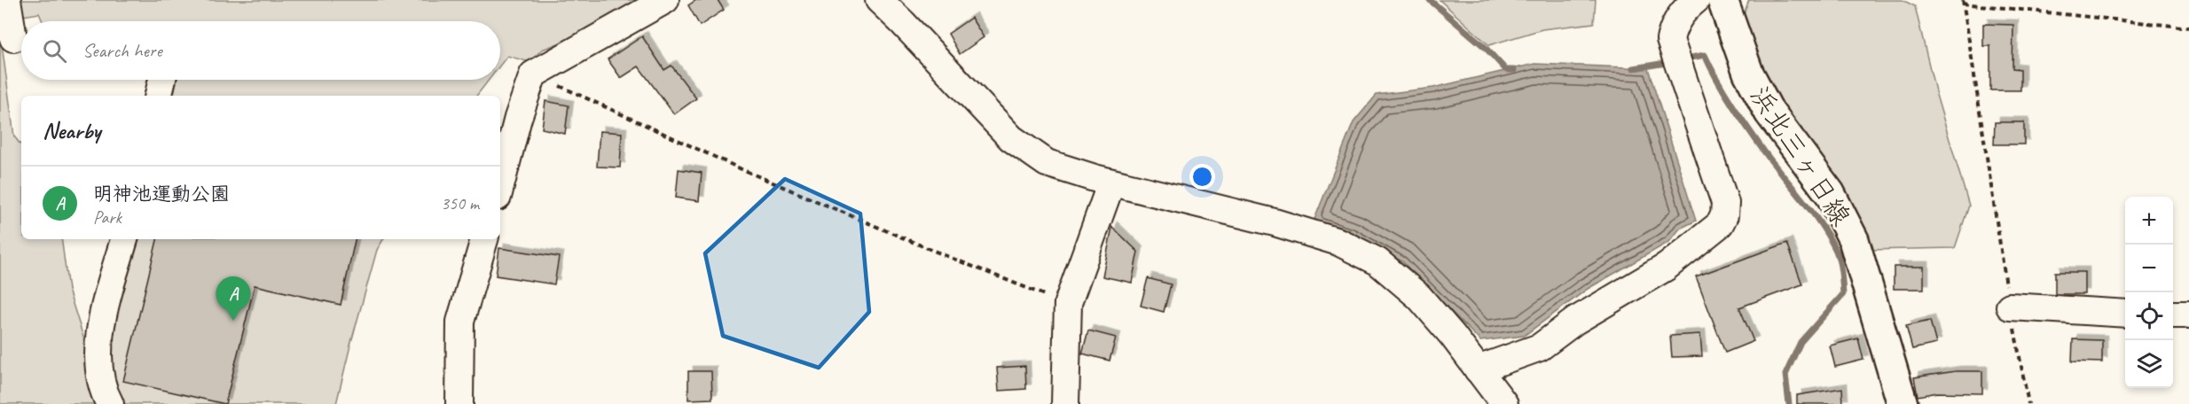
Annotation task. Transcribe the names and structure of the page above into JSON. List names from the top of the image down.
{
  "streets": {
    "main road": ["浜北三ヶ日線"]
  },
  "page": {
    "search": "Search here",
    "heading": "Nearby",
    "list": [
      {
        "mark": "A",
        "name": "明神池運動公園",
        "note": "Park",
        "value": "350 m"
      }
    ],
    "map_buttons": ["+", "−"],
    "pins": "A"
  }
}
